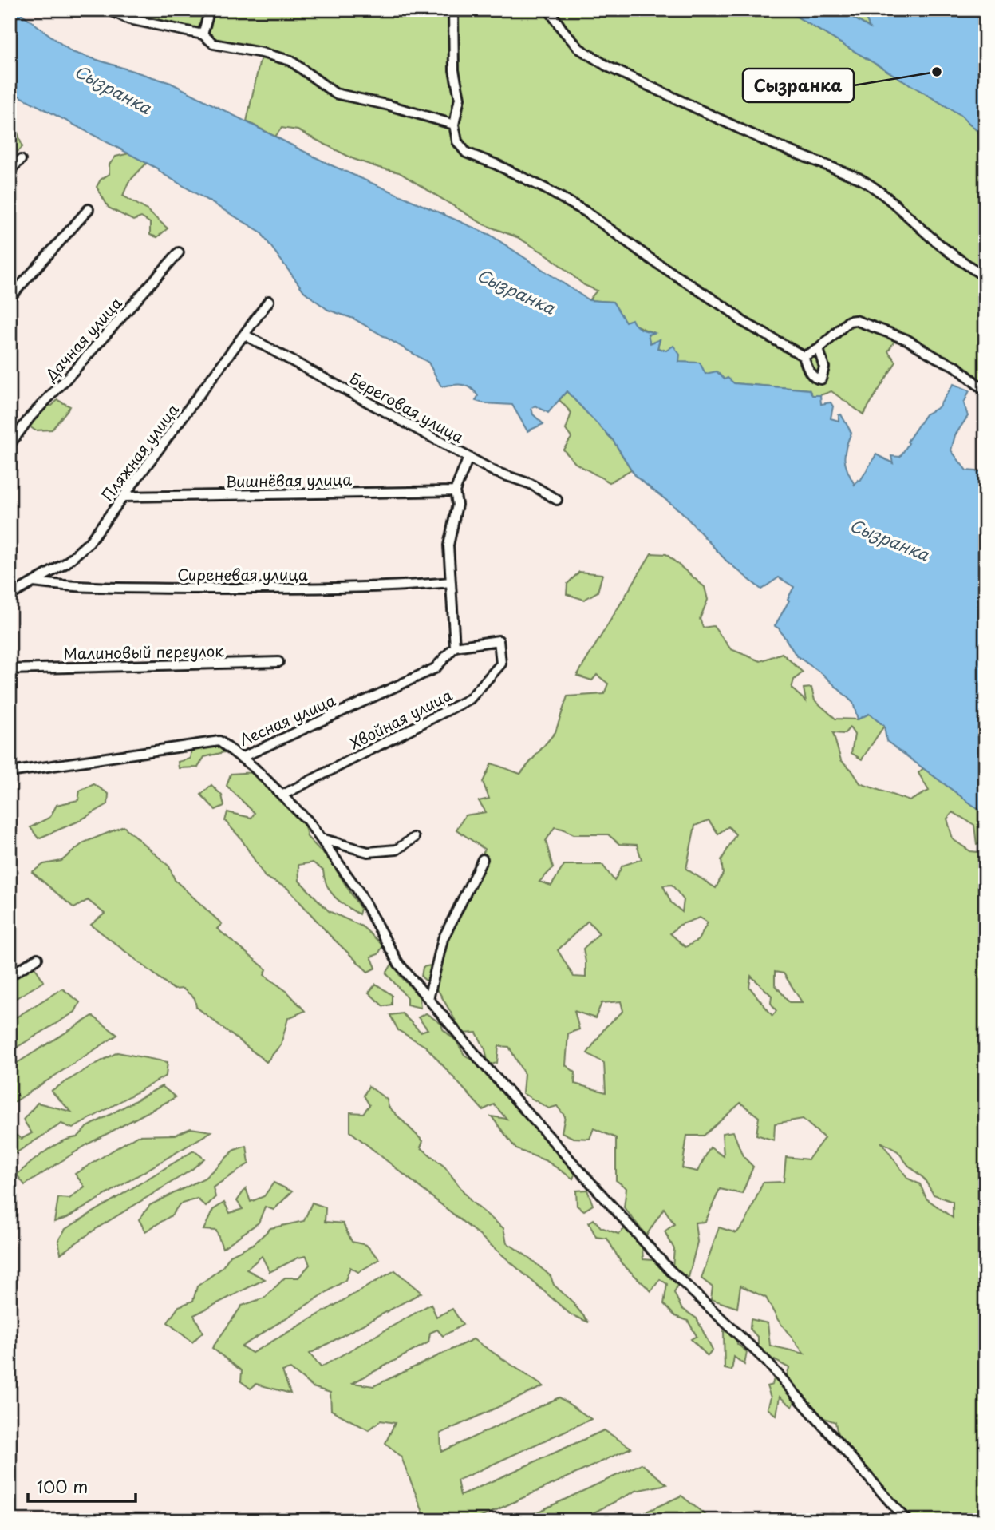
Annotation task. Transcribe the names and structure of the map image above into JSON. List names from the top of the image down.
{
  "streets": {
    "street": [
      "Дачная улица",
      "Береговая улица",
      "Пляжная улица",
      "Вишнёвая улица",
      "Сиреневая улица",
      "Малиновый переулок",
      "Хвойная улица",
      "Лесная улица"
    ]
  },
  "crossings": [
    ["Береговая улица", "Пляжная улица"],
    ["Пляжная улица", "Вишнёвая улица"],
    ["Пляжная улица", "Сиреневая улица"],
    ["Хвойная улица", "Лесная улица"]
  ],
  "water": ["Сызранка"],
  "places": ["Сызранка"],
  "scale_bar": "100 m"
}
